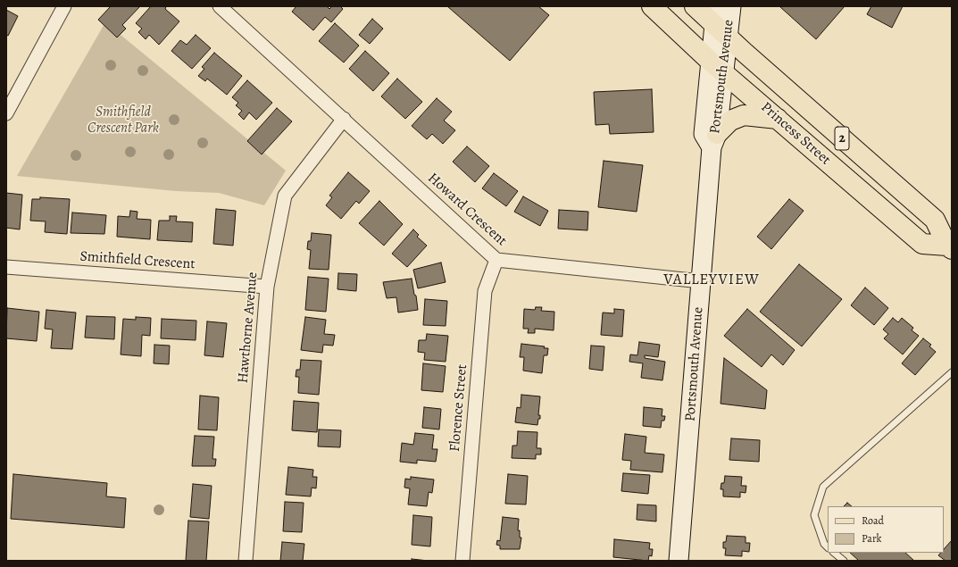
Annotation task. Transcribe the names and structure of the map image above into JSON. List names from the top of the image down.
{
  "streets": {
    "main road": ["Portsmouth Avenue", "Princess Street", "2"],
    "street": [
      "Howard Crescent",
      "Smithfield Crescent",
      "Hawthorne Avenue",
      "Florence Street"
    ]
  },
  "crossings": [
    ["Portsmouth Avenue", "Princess Street"],
    ["Portsmouth Avenue", "Howard Crescent"],
    ["Howard Crescent", "Hawthorne Avenue"],
    ["Howard Crescent", "Florence Street"],
    ["Smithfield Crescent", "Hawthorne Avenue"]
  ],
  "districts": ["VALLEYVIEW"],
  "parks": ["Smithfield Crescent Park"],
  "legend": ["Road", "Park"]
}
